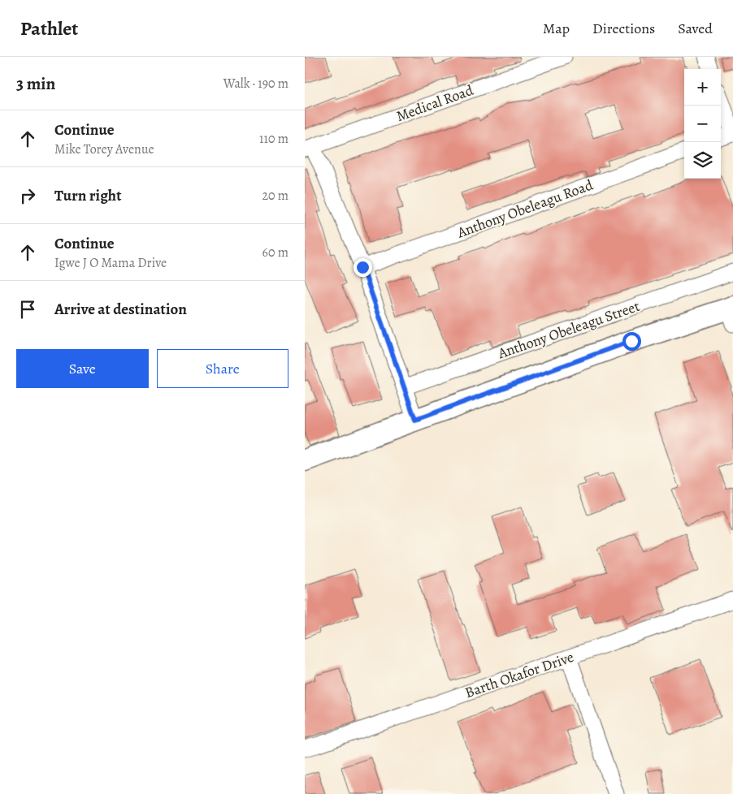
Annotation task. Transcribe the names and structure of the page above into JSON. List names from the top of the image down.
{
  "streets": {
    "street": [
      "Medical Road",
      "Anthony Obeleagu Road",
      "Anthony Obeleagu Street",
      "Barth Okafor Drive"
    ]
  },
  "page": {
    "header": "Pathlet",
    "nav": ["Map", "Directions", "Saved"],
    "heading": ["3 min", "Walk · 190 m"],
    "map_buttons": ["+", "−"],
    "list": [
      ["Continue", "Mike Torey Avenue", "110 m"],
      ["Turn right", "20 m"],
      ["Continue", "Igwe J O Mama Drive", "60 m"],
      "Arrive at destination"
    ],
    "buttons": ["Save", "Share"]
  }
}
